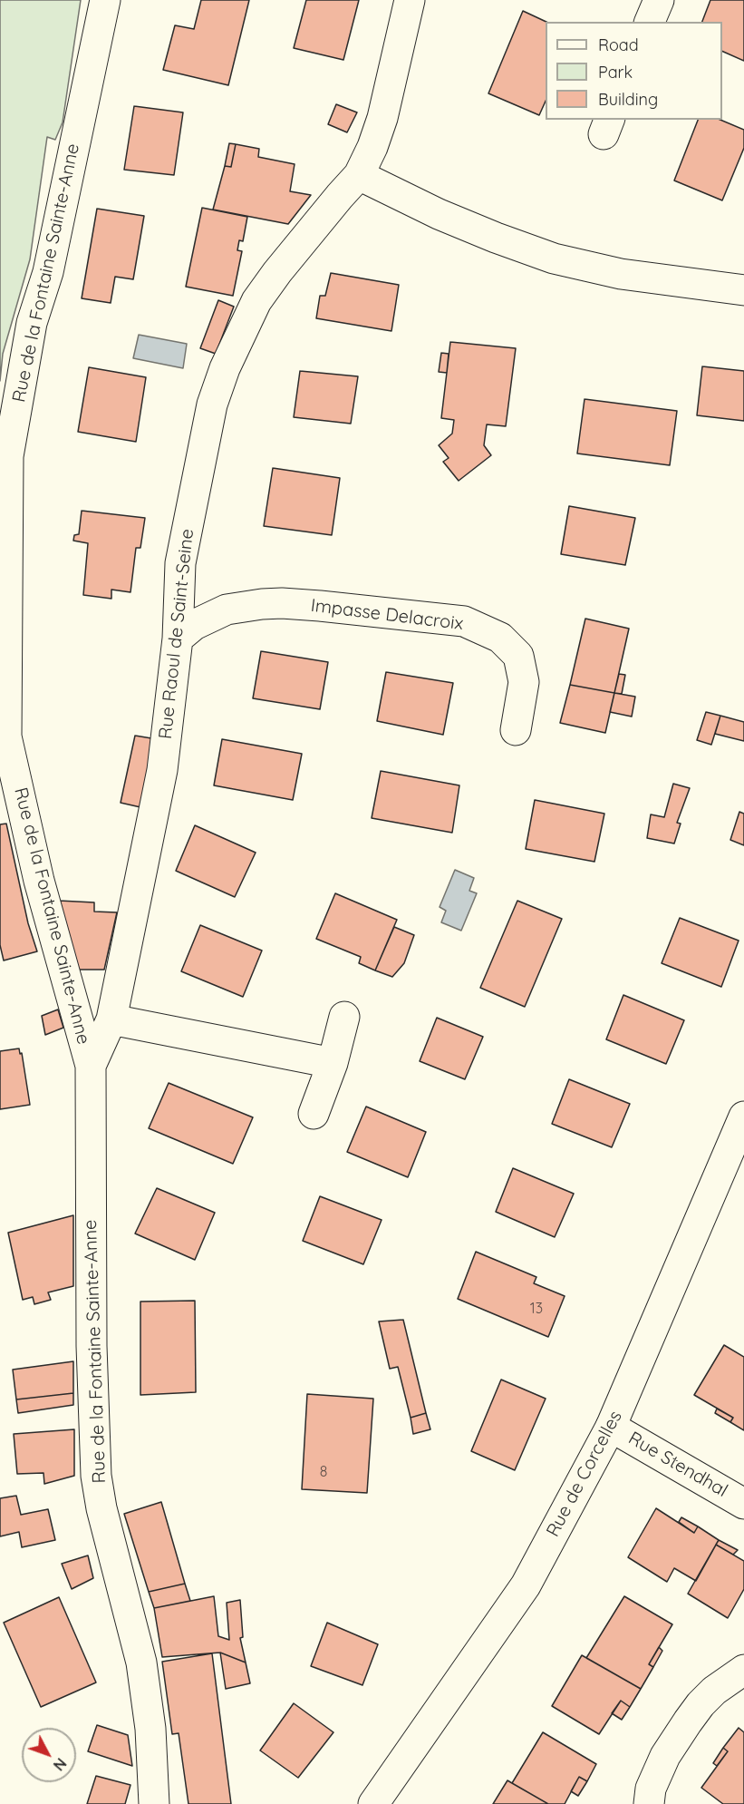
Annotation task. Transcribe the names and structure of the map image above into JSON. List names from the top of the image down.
{
  "streets": {
    "street": [
      "Rue de la Fontaine Sainte-Anne",
      "Impasse Delacroix",
      "Rue Raoul de Saint-Seine",
      "Rue Stendhal",
      "Rue de Corcelles"
    ]
  },
  "crossings": [
    ["Rue de la Fontaine Sainte-Anne", "Rue Raoul de Saint-Seine"],
    ["Impasse Delacroix", "Rue Raoul de Saint-Seine"],
    ["Rue Stendhal", "Rue de Corcelles"]
  ],
  "house_numbers": ["13", "8"],
  "legend": ["Road", "Park", "Building"],
  "north": "bottom right"
}
